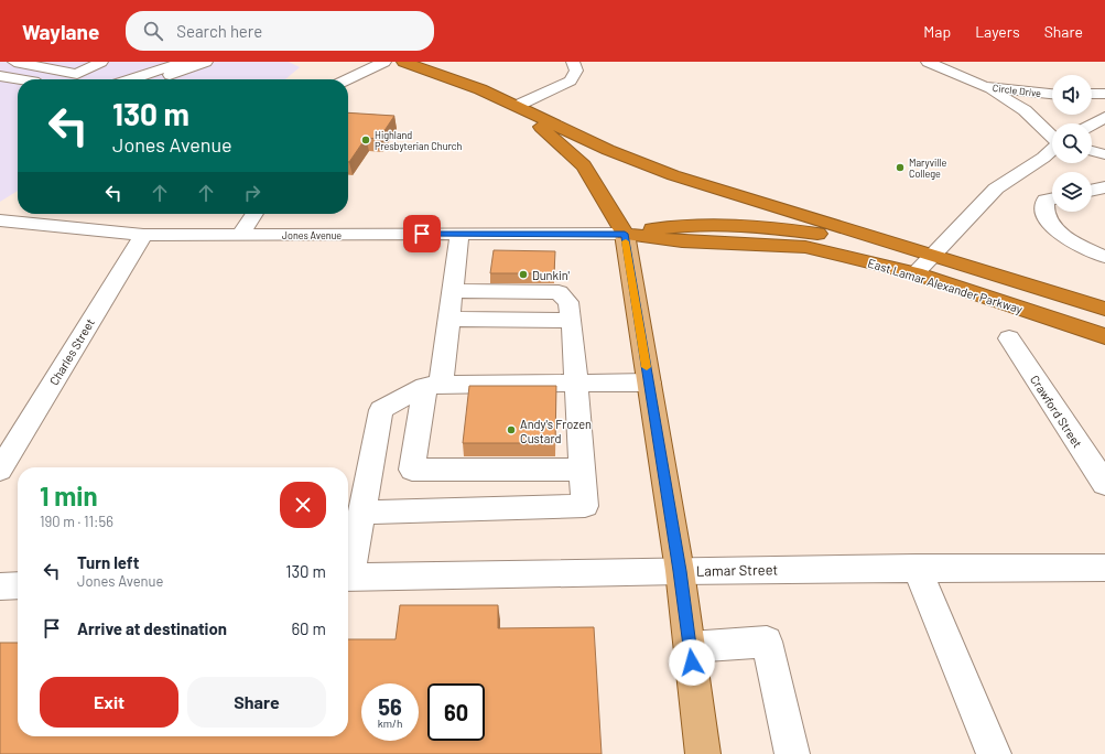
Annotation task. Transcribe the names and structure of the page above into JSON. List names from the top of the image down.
{
  "streets": {
    "highway": ["East Lamar Alexander Parkway"],
    "street": [
      "Circle Drive",
      "Jones Avenue",
      "Charles Street",
      "Crawford Street",
      "Lamar Street"
    ]
  },
  "crossings": [
    ["Jones Avenue", "East Lamar Alexander Parkway"],
    ["Jones Avenue", "Charles Street"]
  ],
  "places": [
    "Highland Presbyterian Church",
    "Maryville College",
    "Dunkin'",
    "Andy's Frozen Custard"
  ],
  "page": {
    "header": "Waylane",
    "search": "Search here",
    "nav": ["Map", "Layers", "Share"],
    "turn": ["130 m", "Jones Avenue"],
    "heading": ["1 min", "190 m · 11:56"],
    "list": [
      {
        "name": "Turn left",
        "note": "Jones Avenue",
        "value": "130 m"
      },
      {
        "name": "Arrive at destination",
        "value": "60 m"
      }
    ],
    "buttons": ["Exit", "Share"],
    "speed": "56 km/h",
    "limit": "60"
  }
}
